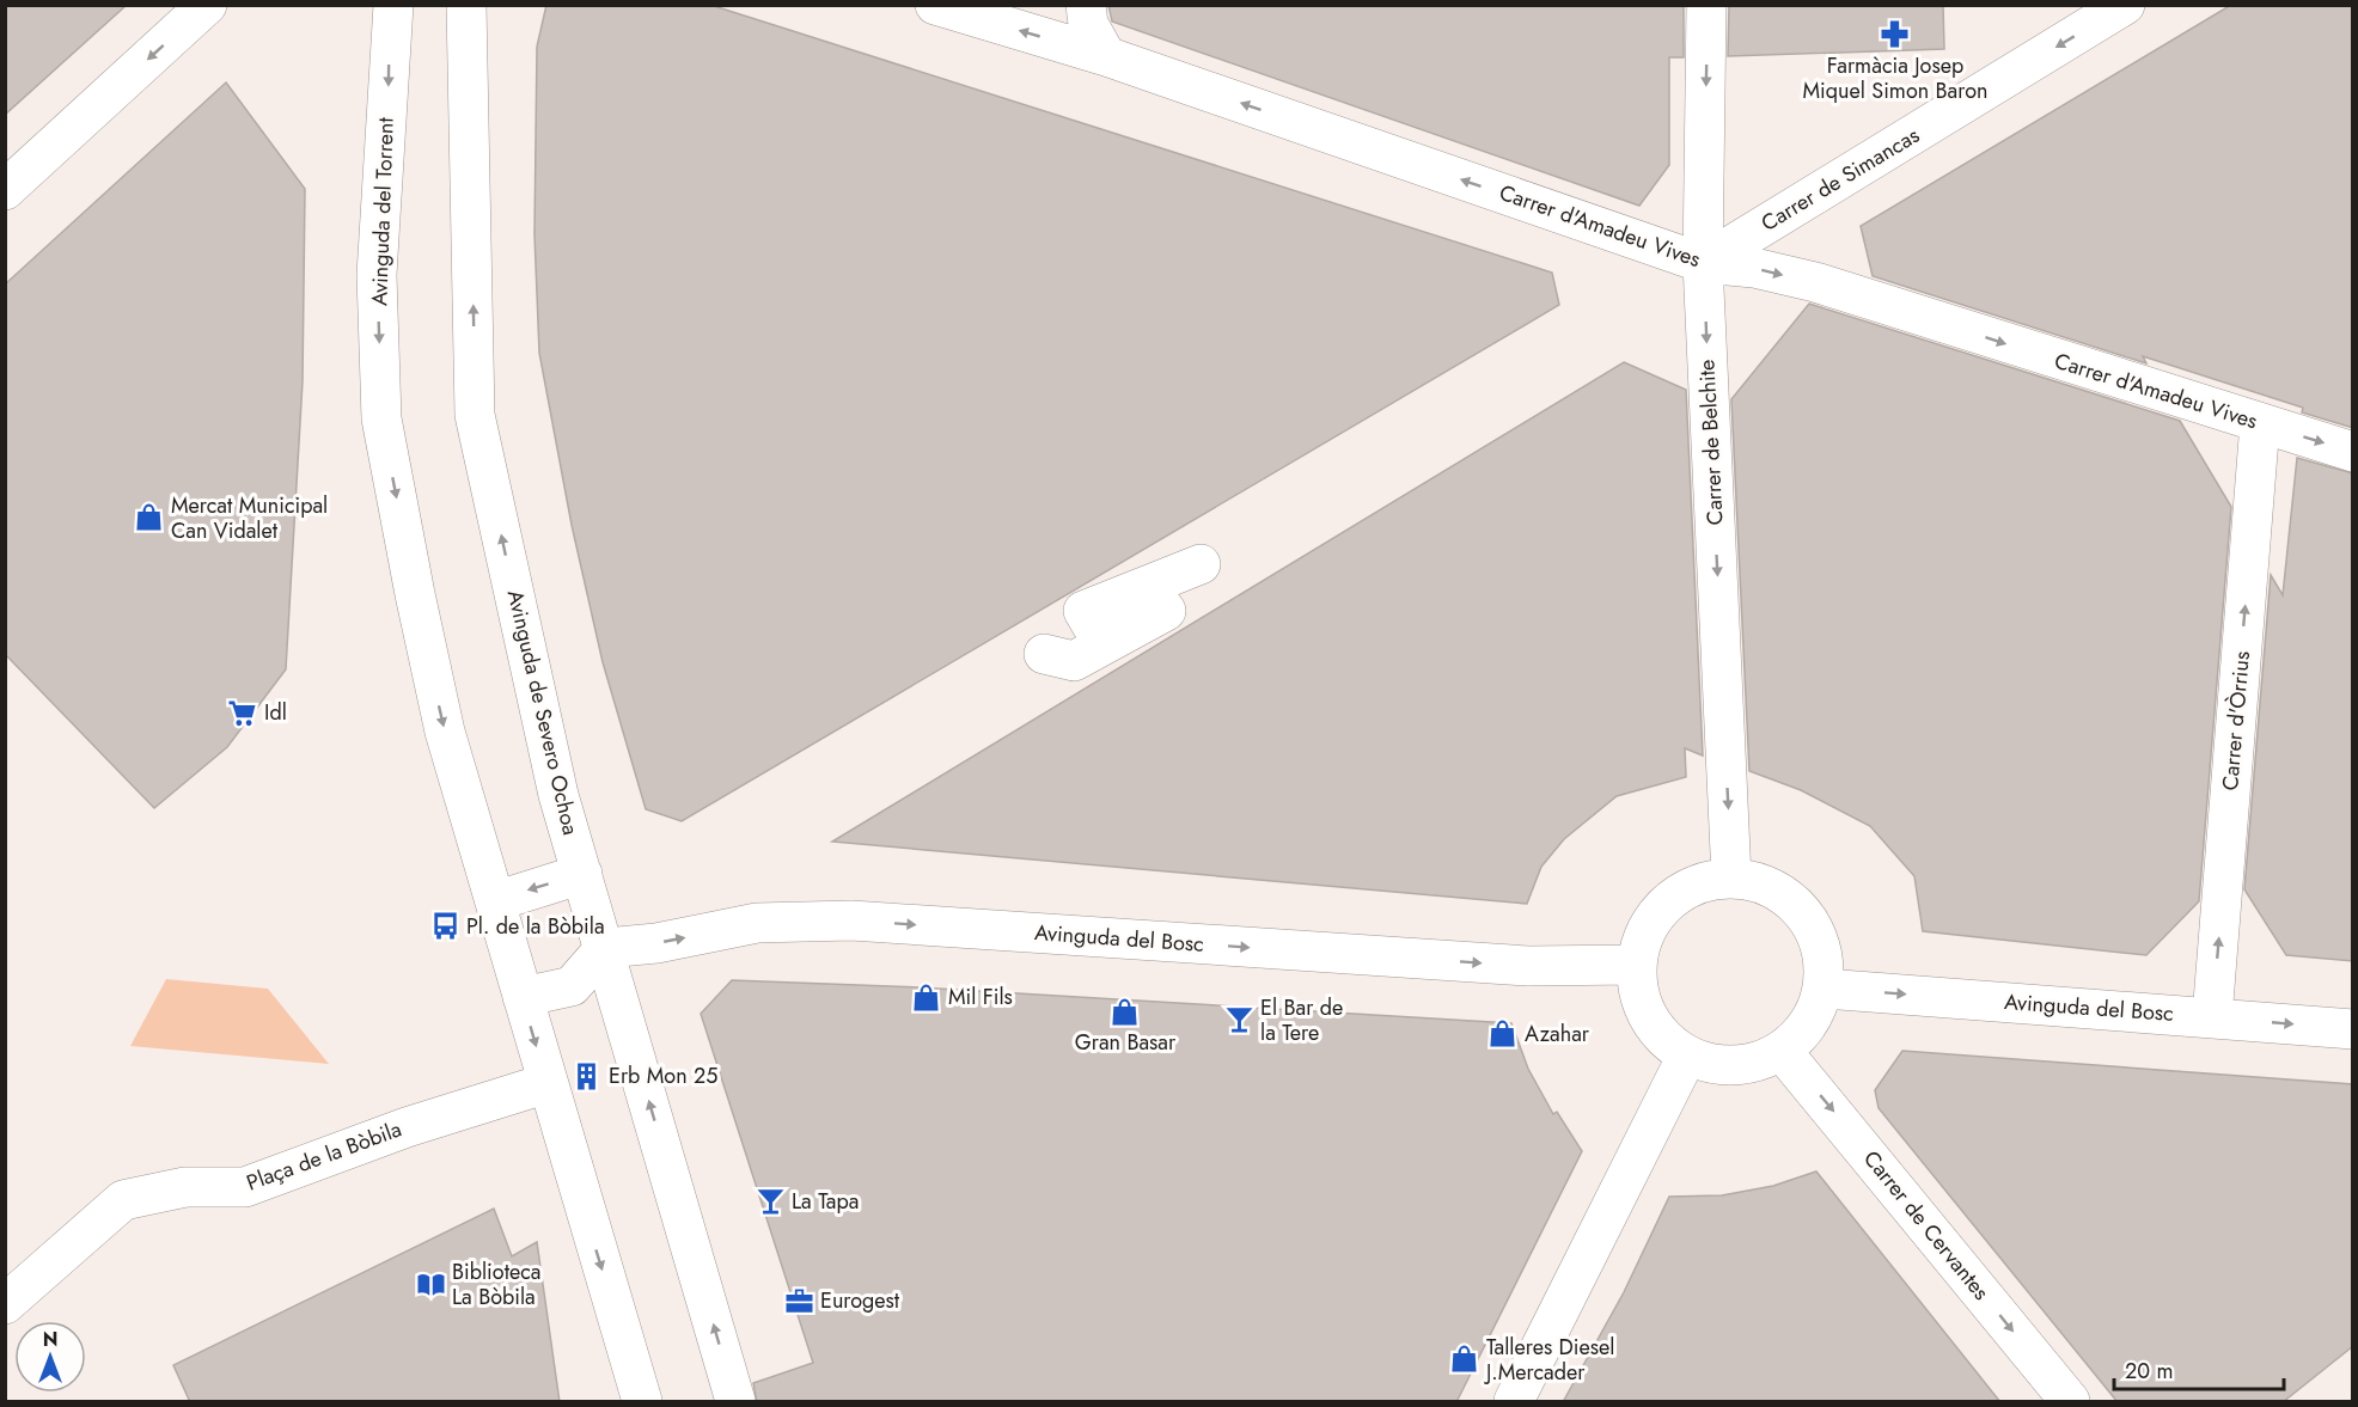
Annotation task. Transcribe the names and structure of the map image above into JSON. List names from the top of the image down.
{
  "streets": {
    "street": [
      "Carrer de Simancas",
      "Avinguda del Torrent",
      "Carrer d'Amadeu Vives",
      "Carrer de Belchite",
      "Avinguda de Severo Ochoa",
      "Carrer d'Òrrius",
      "Avinguda del Bosc",
      "Plaça de la Bòbila",
      "Carrer de Cervantes"
    ]
  },
  "crossings": [
    ["Carrer de Simancas", "Carrer d'Amadeu Vives"],
    ["Carrer de Simancas", "Carrer de Belchite"],
    ["Carrer d'Amadeu Vives", "Carrer de Belchite"],
    ["Carrer d'Amadeu Vives", "Carrer d'Òrrius"],
    ["Carrer de Belchite", "Avinguda del Bosc"],
    ["Carrer de Belchite", "Carrer de Cervantes"],
    ["Avinguda de Severo Ochoa", "Avinguda del Bosc"],
    ["Carrer d'Òrrius", "Avinguda del Bosc"],
    ["Avinguda del Bosc", "Carrer de Cervantes"]
  ],
  "one_way": [
    "Carrer de Simancas",
    "Avinguda del Torrent",
    "Carrer de Belchite",
    "Carrer d'Òrrius",
    "Avinguda del Bosc",
    "Carrer de Cervantes"
  ],
  "places": {
    "pharmacy": ["Farmàcia Josep Miquel Simon Baron"],
    "shop": [
      "Mercat Municipal Can Vidalet",
      "Mil Fils",
      "Gran Basar",
      "Azahar",
      "Talleres Diesel J.Mercader"
    ],
    "supermarket": ["Idl"],
    "bus stop": ["Pl. de la Bòbila"],
    "bar": ["El Bar de la Tere", "La Tapa"],
    "building": ["Erb Mon 25"],
    "library": ["Biblioteca La Bòbila"],
    "office": ["Eurogest"]
  },
  "scale_bar": "20 m",
  "north": "top"
}
